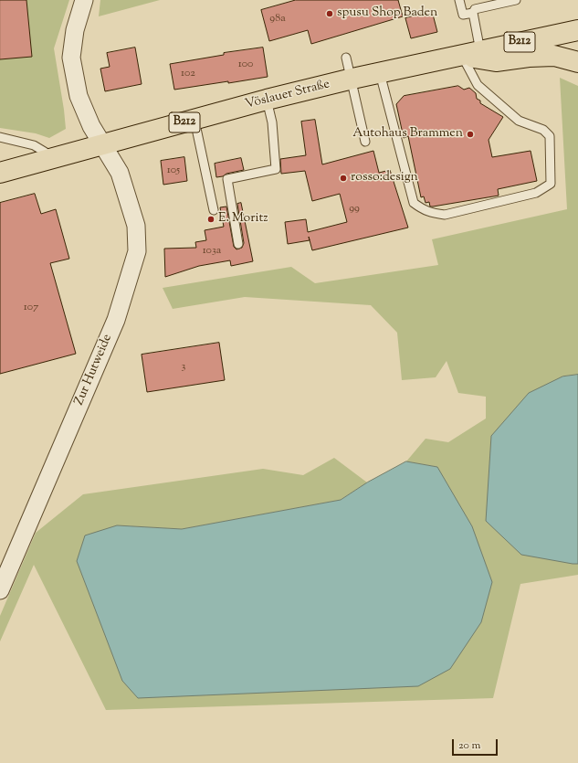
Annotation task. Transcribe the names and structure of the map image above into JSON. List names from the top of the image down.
{
  "streets": {
    "main road": ["B212", "Vöslauer Straße"],
    "street": ["Zur Hutweide"]
  },
  "crossings": [
    ["Vöslauer Straße", "Zur Hutweide"]
  ],
  "places": [
    "spusu Shop Baden",
    "Autohaus Brammen",
    "rosso:design",
    "E. Moritz"
  ],
  "house_numbers": [
    "98a",
    "100",
    "102",
    "105",
    "99",
    "103a",
    "107",
    "3"
  ],
  "scale_bar": "20 m"
}
